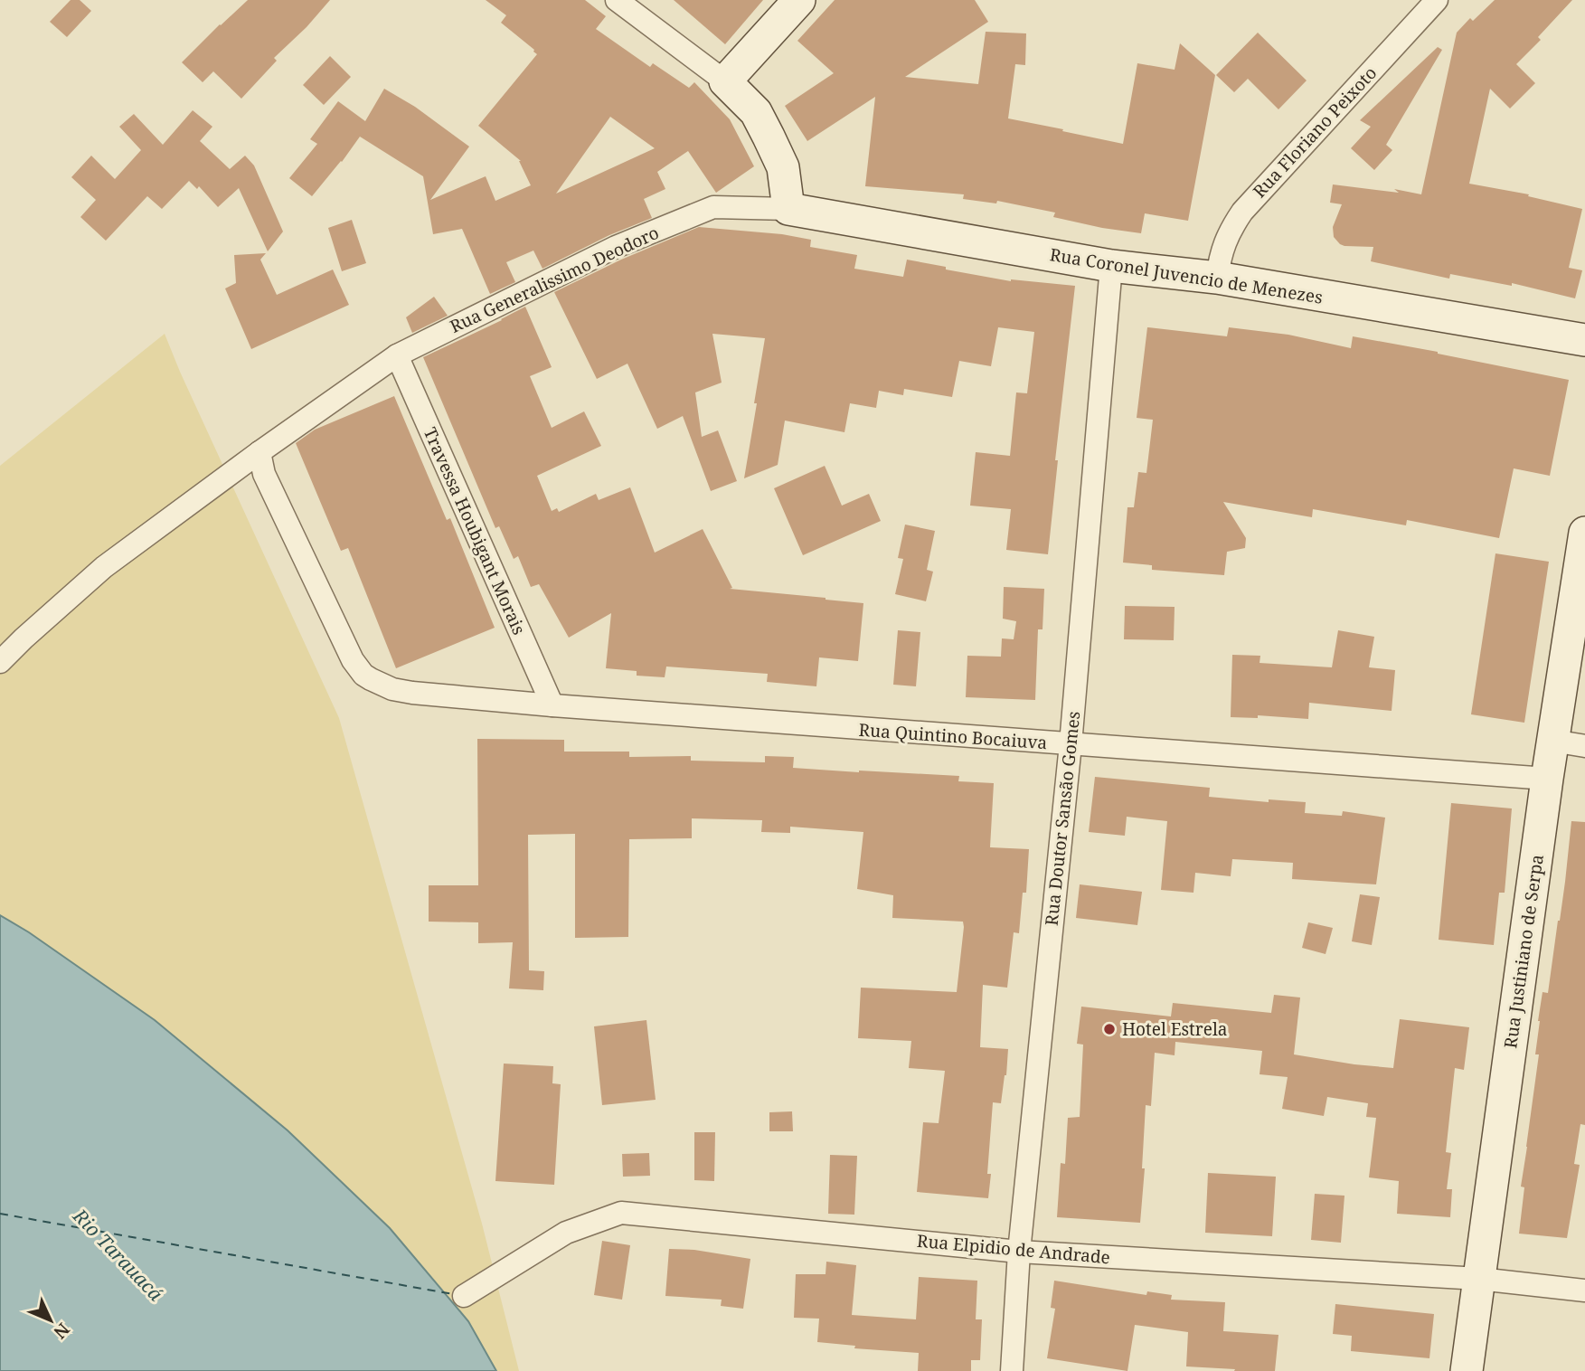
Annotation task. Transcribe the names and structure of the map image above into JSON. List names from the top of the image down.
{
  "streets": {
    "street": [
      "Rua Floriano Peixoto",
      "Rua Coronel Juvencio de Menezes",
      "Rua Generalissimo Deodoro",
      "Travessa Houbigant Morais",
      "Rua Quintino Bocaiuva",
      "Rua Doutor Sansão Gomes",
      "Rua Justiniano de Serpa",
      "Rua Elpidio de Andrade"
    ]
  },
  "crossings": [
    ["Rua Floriano Peixoto", "Rua Coronel Juvencio de Menezes"],
    ["Rua Coronel Juvencio de Menezes", "Rua Generalissimo Deodoro"],
    ["Rua Coronel Juvencio de Menezes", "Rua Doutor Sansão Gomes"],
    ["Rua Generalissimo Deodoro", "Travessa Houbigant Morais"],
    ["Rua Generalissimo Deodoro", "Rua Quintino Bocaiuva"],
    ["Travessa Houbigant Morais", "Rua Quintino Bocaiuva"],
    ["Rua Quintino Bocaiuva", "Rua Doutor Sansão Gomes"],
    ["Rua Quintino Bocaiuva", "Rua Justiniano de Serpa"],
    ["Rua Doutor Sansão Gomes", "Rua Elpidio de Andrade"],
    ["Rua Justiniano de Serpa", "Rua Elpidio de Andrade"]
  ],
  "water": ["Rio Tarauacá"],
  "places": ["Hotel Estrela"],
  "north": "bottom right"
}
